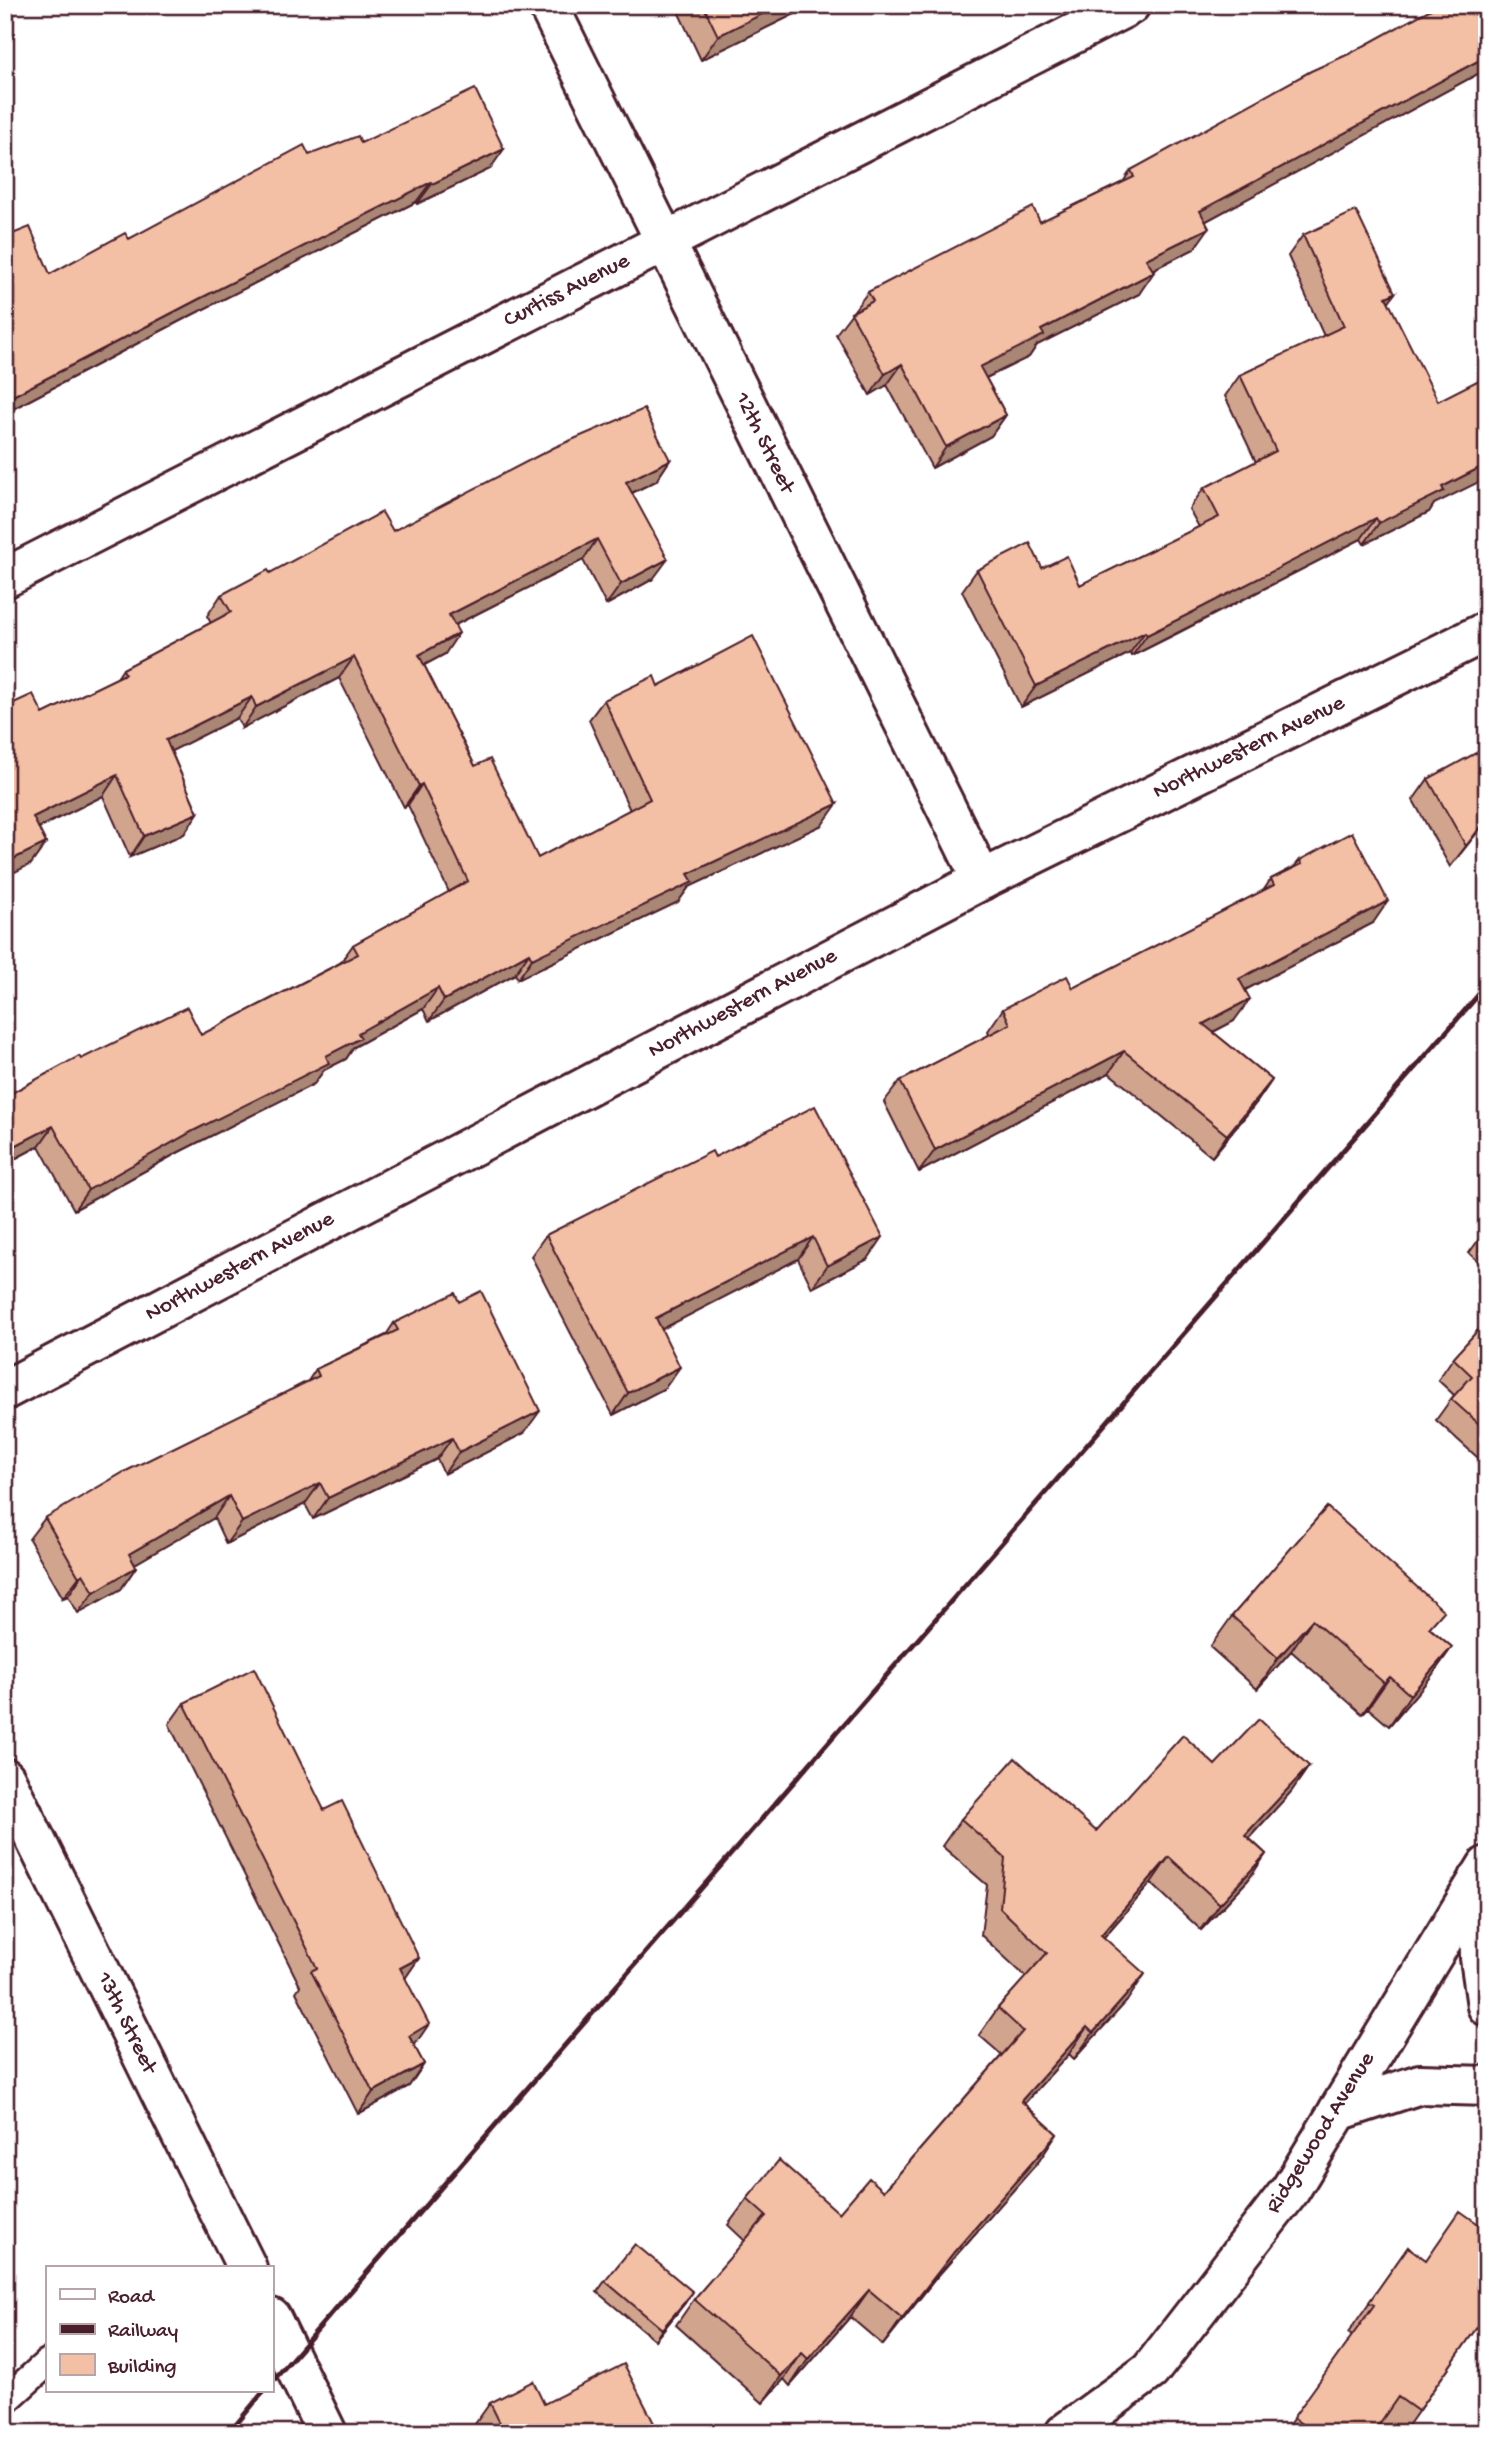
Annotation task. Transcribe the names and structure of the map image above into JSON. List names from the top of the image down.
{
  "streets": {
    "street": [
      "Curtiss Avenue",
      "12th Street",
      "Northwestern Avenue",
      "13th Street",
      "Ridgewood Avenue"
    ]
  },
  "crossings": [
    ["Curtiss Avenue", "12th Street"],
    ["12th Street", "Northwestern Avenue"]
  ],
  "legend": ["Road", "Railway", "Building"]
}
